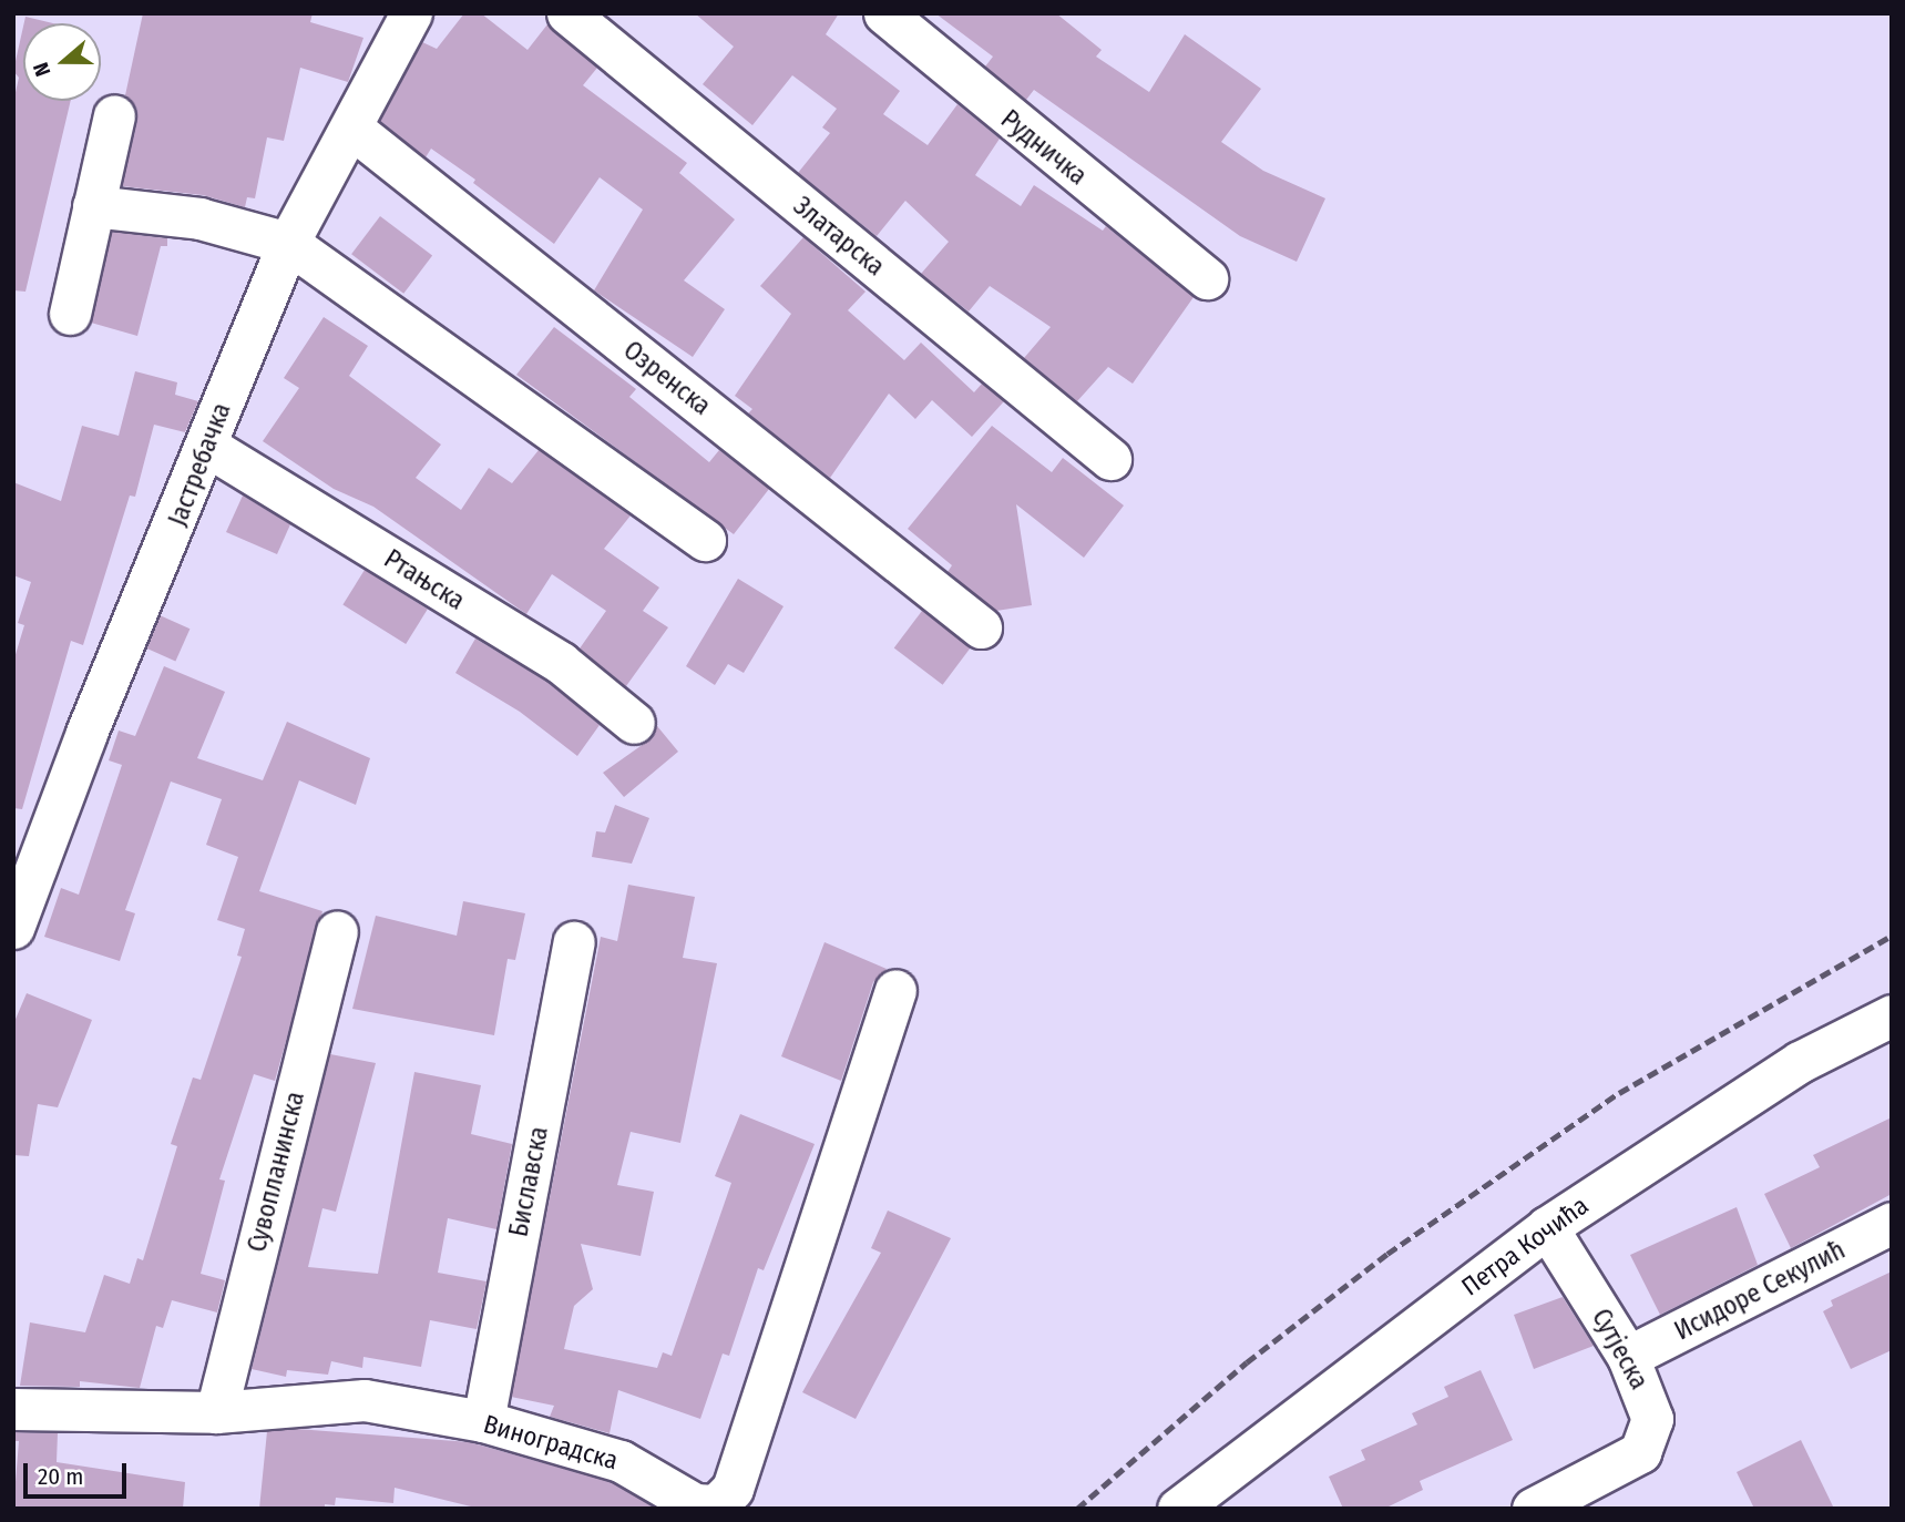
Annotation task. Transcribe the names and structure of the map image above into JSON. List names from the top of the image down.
{
  "streets": {
    "street": [
      "Рудничка",
      "Златарска",
      "Озренска",
      "Јастребачка",
      "Ртањска",
      "Сувопланинска",
      "Биславска",
      "Петра Кочића",
      "Исидоре Секулић",
      "Сутјеска",
      "Виноградска"
    ]
  },
  "crossings": [
    ["Озренска", "Јастребачка"],
    ["Јастребачка", "Ртањска"],
    ["Сувопланинска", "Виноградска"],
    ["Биславска", "Виноградска"],
    ["Петра Кочића", "Сутјеска"],
    ["Исидоре Секулић", "Сутјеска"]
  ],
  "scale_bar": "20 m",
  "north": "left"
}
